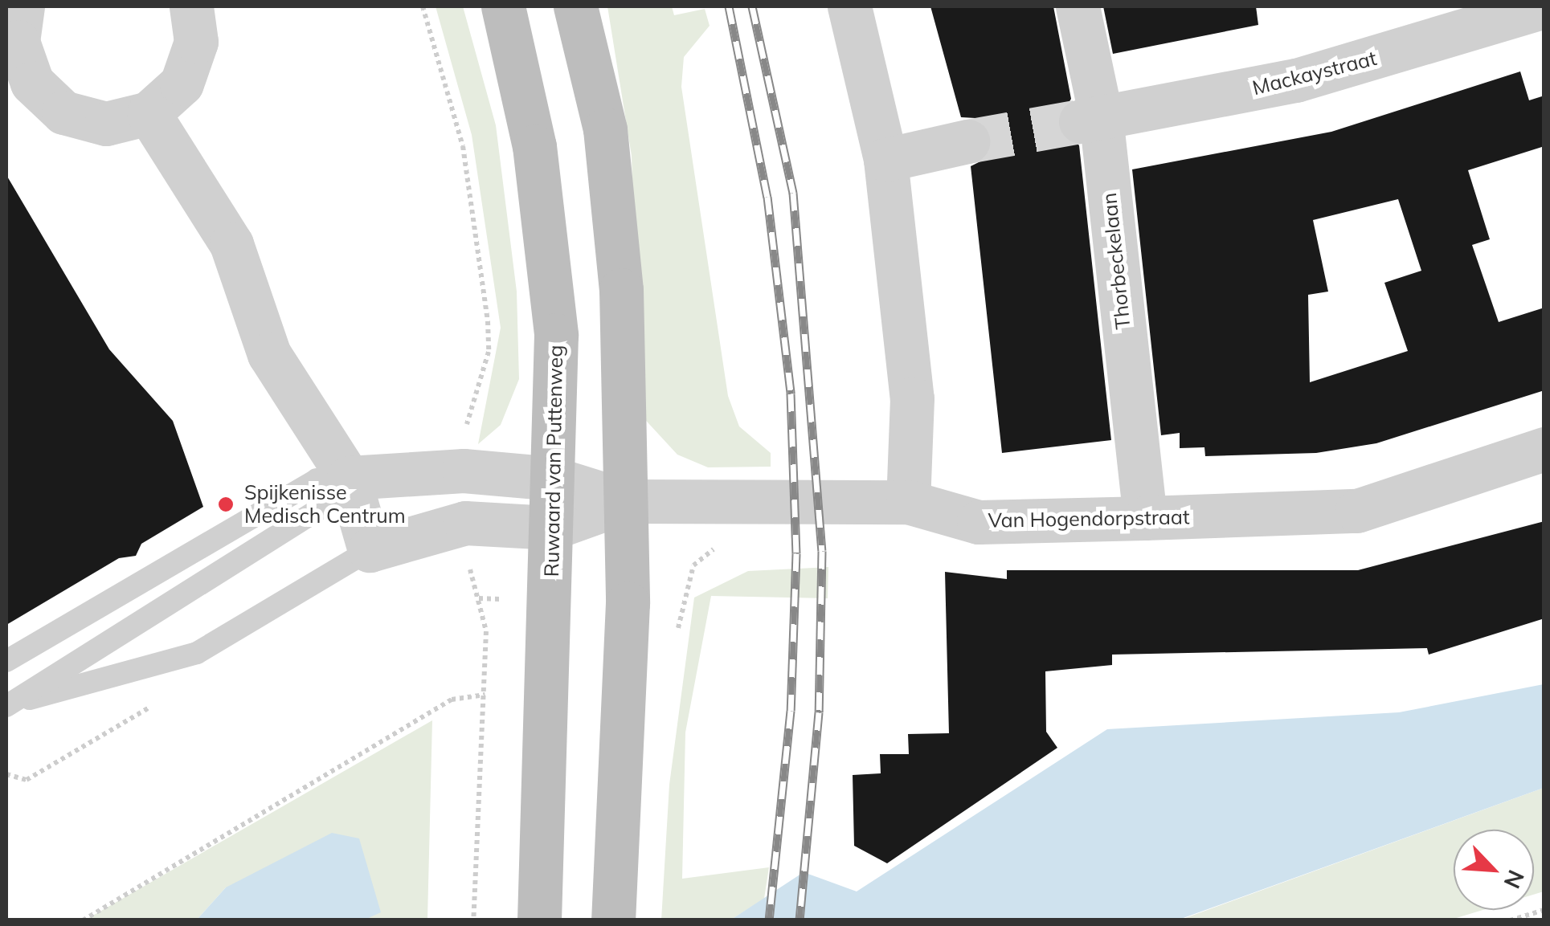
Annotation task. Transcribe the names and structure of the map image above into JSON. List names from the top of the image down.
{
  "streets": {
    "street": [
      "Mackaystraat",
      "Thorbeckelaan",
      "Ruwaard van Puttenweg",
      "Van Hogendorpstraat"
    ]
  },
  "crossings": [
    ["Mackaystraat", "Thorbeckelaan"],
    ["Thorbeckelaan", "Van Hogendorpstraat"]
  ],
  "places": ["Spijkenisse Medisch Centrum"],
  "north": "bottom right"
}
